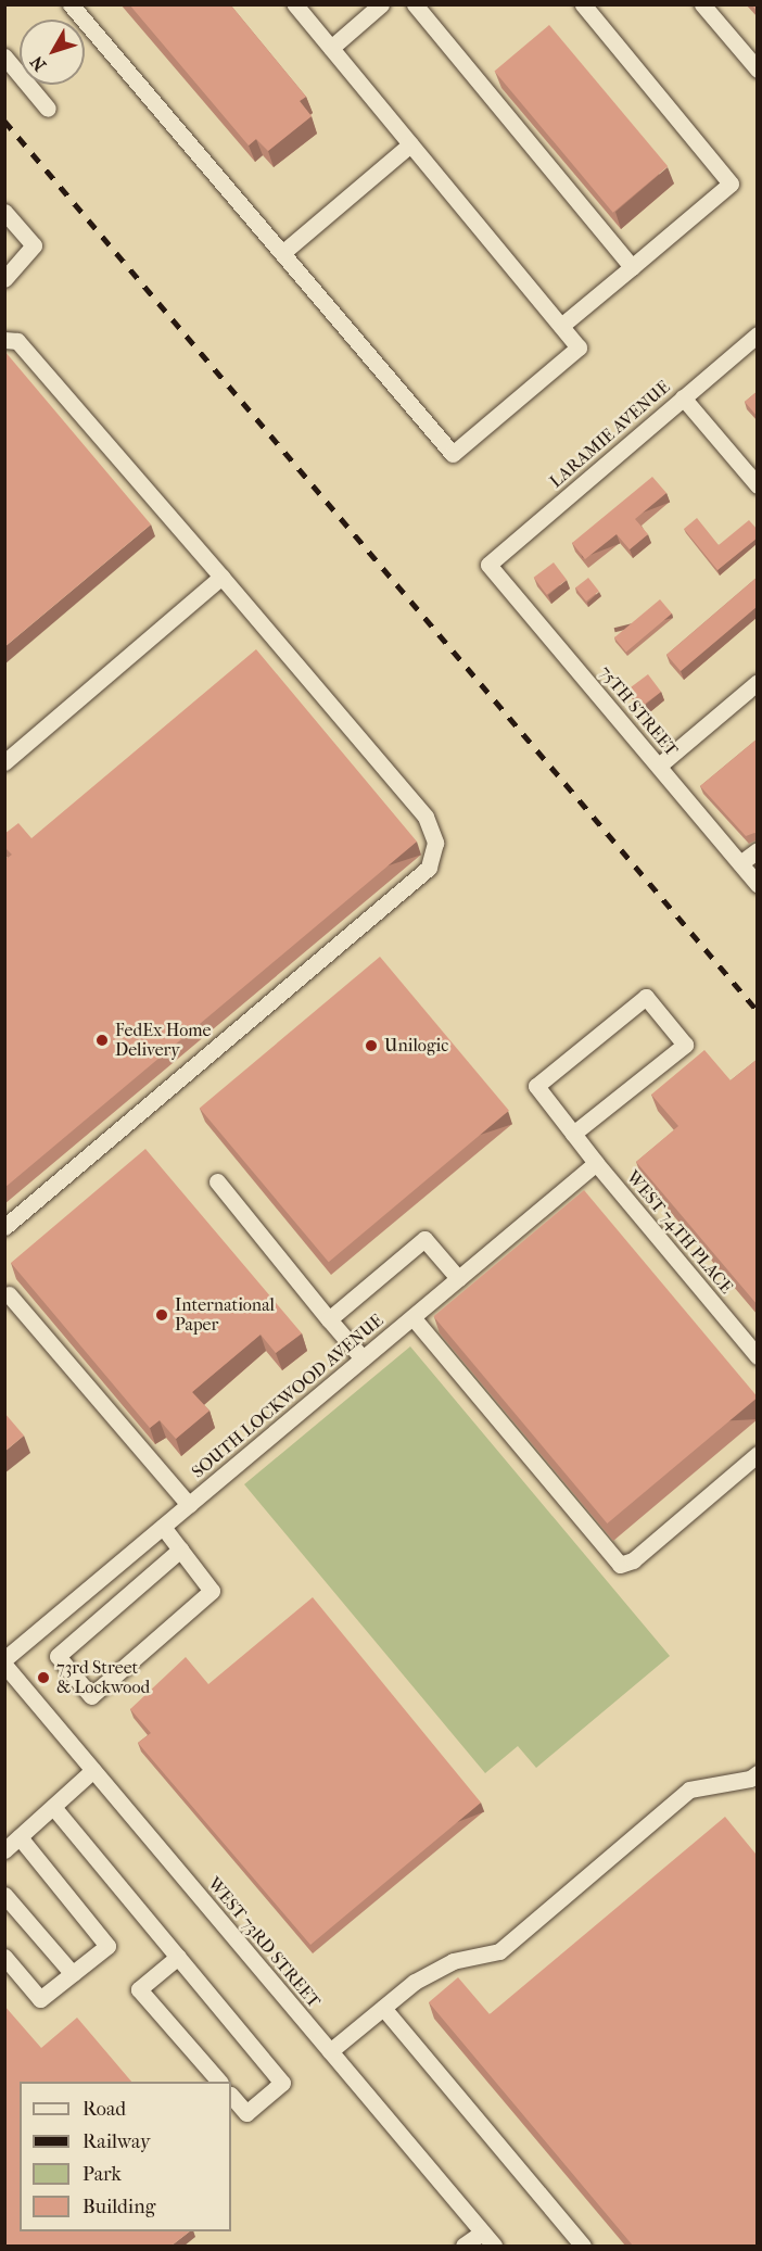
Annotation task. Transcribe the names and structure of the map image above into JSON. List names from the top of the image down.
{
  "streets": {
    "street": [
      "LARAMIE AVENUE",
      "75TH STREET",
      "WEST 74TH PLACE",
      "SOUTH LOCKWOOD AVENUE",
      "WEST 73RD STREET"
    ]
  },
  "crossings": [
    ["LARAMIE AVENUE", "75TH STREET"],
    ["WEST 74TH PLACE", "SOUTH LOCKWOOD AVENUE"],
    ["SOUTH LOCKWOOD AVENUE", "WEST 73RD STREET"]
  ],
  "places": [
    "FedEx Home Delivery",
    "Unilogic",
    "International Paper",
    "73rd Street & Lockwood"
  ],
  "legend": [
    "Road",
    "Railway",
    "Park",
    "Building"
  ],
  "north": "bottom left"
}
